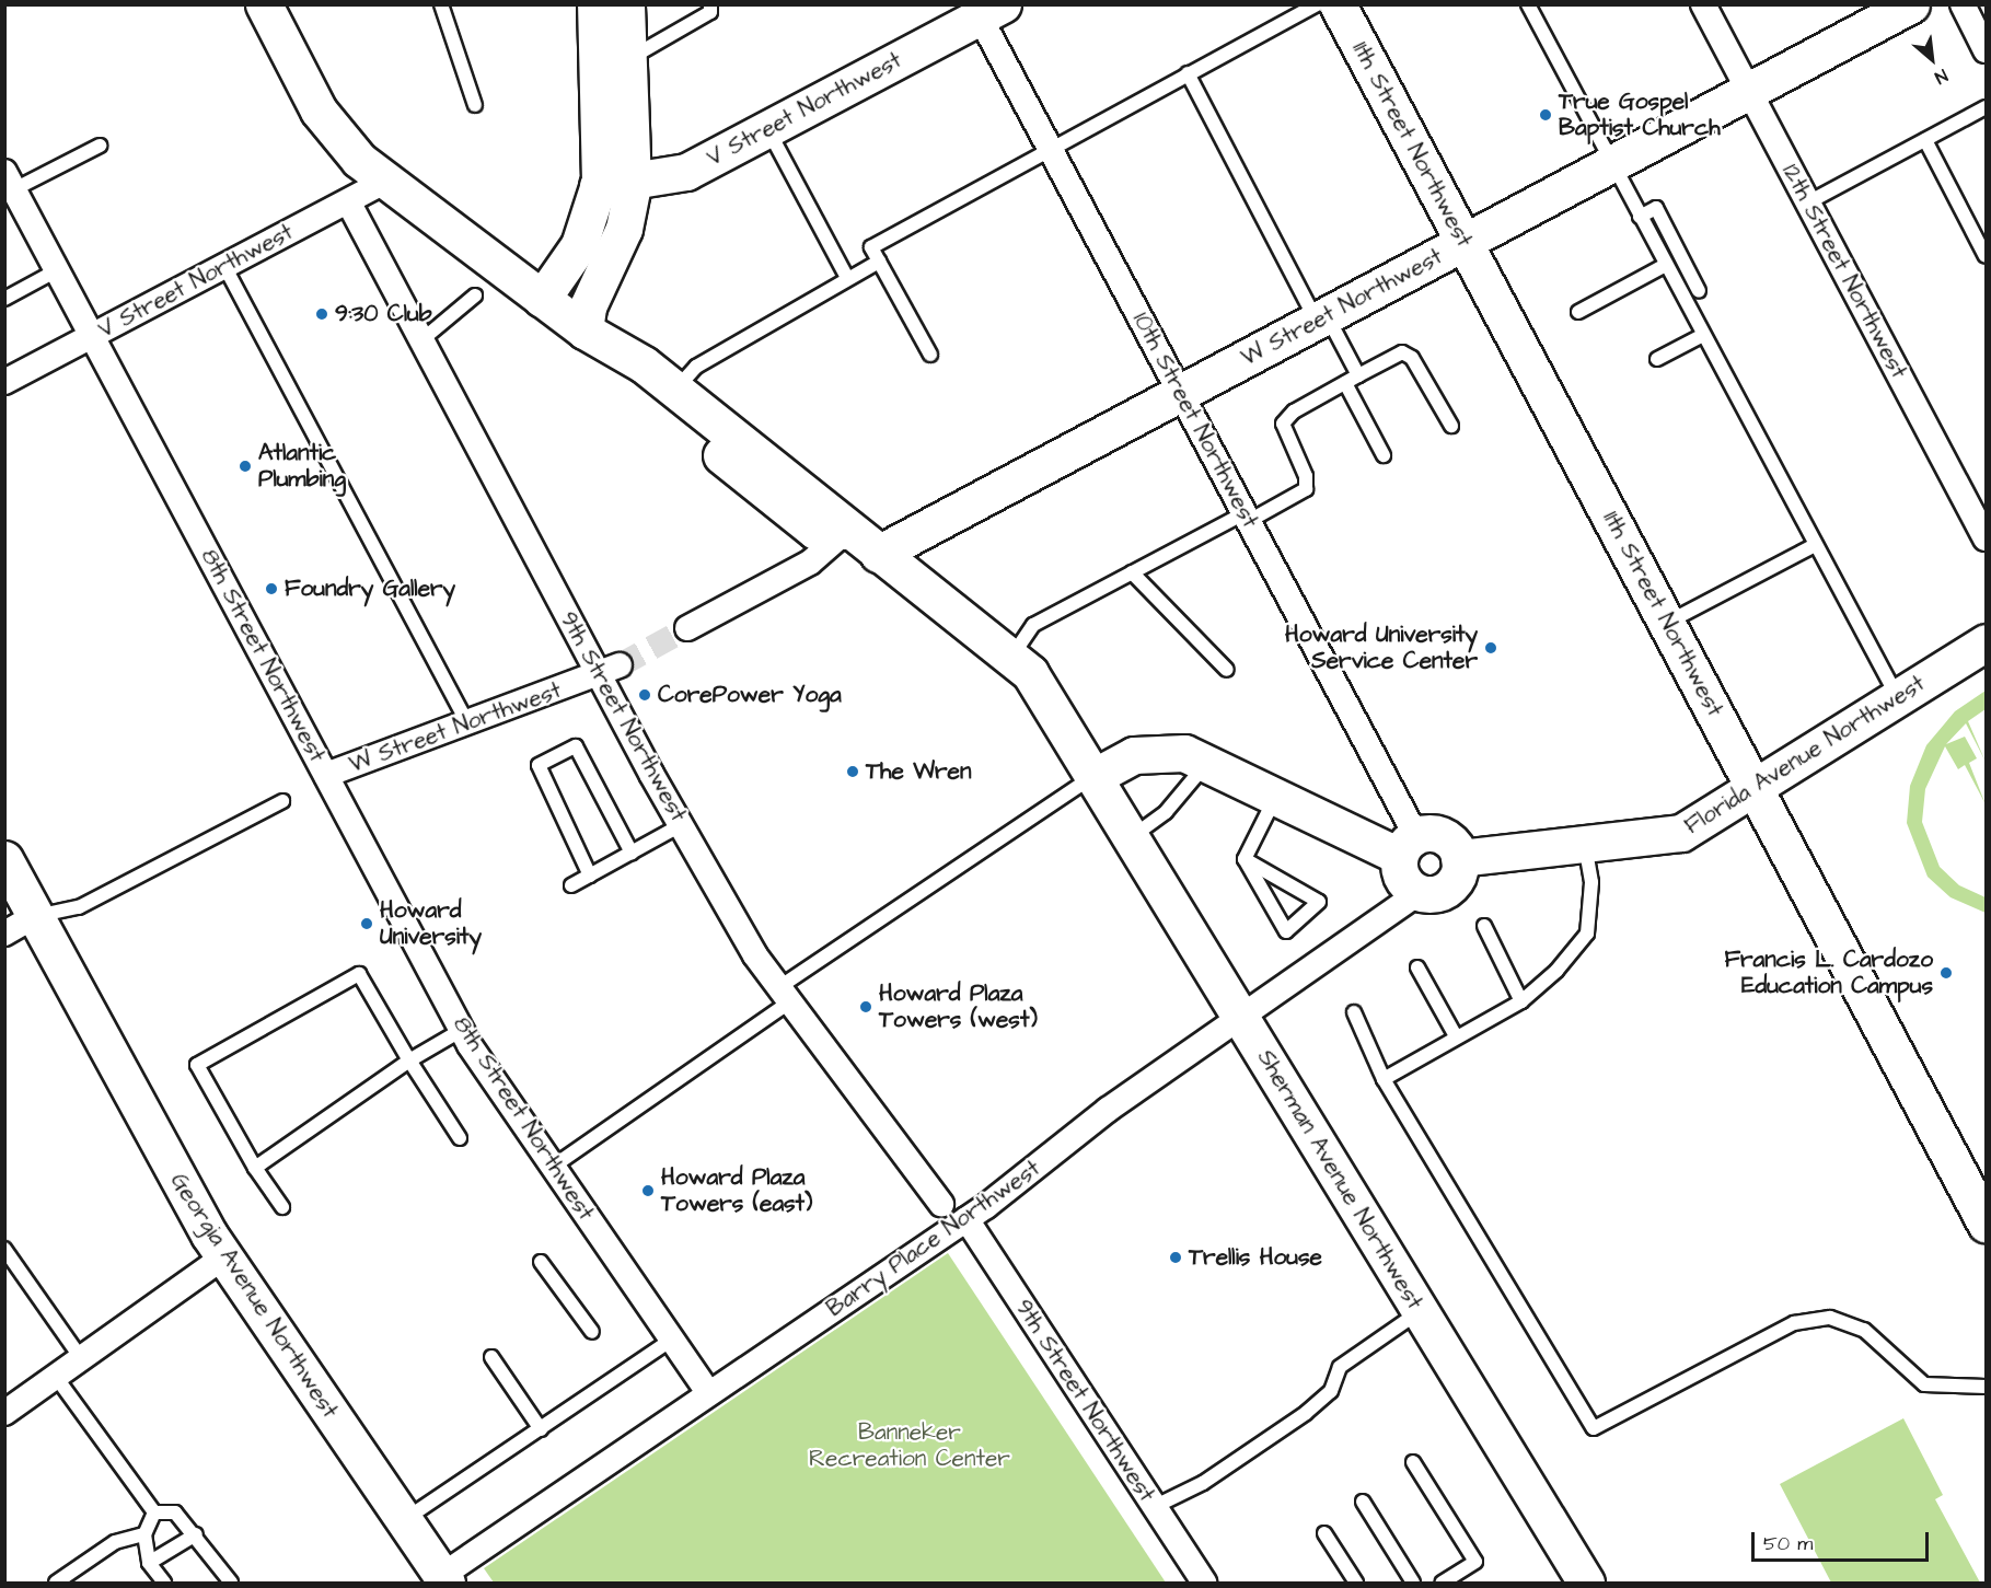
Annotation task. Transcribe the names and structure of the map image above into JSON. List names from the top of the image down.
{
  "streets": {
    "main road": [
      "V Street Northwest",
      "11th Street Northwest",
      "W Street Northwest",
      "Florida Avenue Northwest",
      "Sherman Avenue Northwest",
      "Georgia Avenue Northwest"
    ],
    "street": [
      "12th Street Northwest",
      "10th Street Northwest",
      "8th Street Northwest",
      "9th Street Northwest",
      "Barry Place Northwest"
    ]
  },
  "crossings": [
    ["V Street Northwest", "10th Street Northwest"],
    ["V Street Northwest", "8th Street Northwest"],
    ["V Street Northwest", "9th Street Northwest"],
    ["11th Street Northwest", "W Street Northwest"],
    ["11th Street Northwest", "Florida Avenue Northwest"],
    ["12th Street Northwest", "W Street Northwest"],
    ["W Street Northwest", "10th Street Northwest"],
    ["W Street Northwest", "8th Street Northwest"],
    ["W Street Northwest", "9th Street Northwest"],
    ["10th Street Northwest", "Florida Avenue Northwest"],
    ["10th Street Northwest", "Barry Place Northwest"],
    ["8th Street Northwest", "Barry Place Northwest"],
    ["9th Street Northwest", "Barry Place Northwest"],
    ["Florida Avenue Northwest", "Barry Place Northwest"],
    ["Sherman Avenue Northwest", "Barry Place Northwest"],
    ["Barry Place Northwest", "Georgia Avenue Northwest"]
  ],
  "parks": ["Banneker Recreation Center"],
  "places": [
    "True Gospel Baptist Church",
    "9:30 Club",
    "Atlantic Plumbing",
    "Foundry Gallery",
    "Howard University Service Center",
    "CorePower Yoga",
    "The Wren",
    "Howard University",
    "Francis L. Cardozo Education Campus",
    "Howard Plaza Towers (west)",
    "Howard Plaza Towers (east)",
    "Trellis House"
  ],
  "scale_bar": "50 m",
  "north": "bottom right"
}
